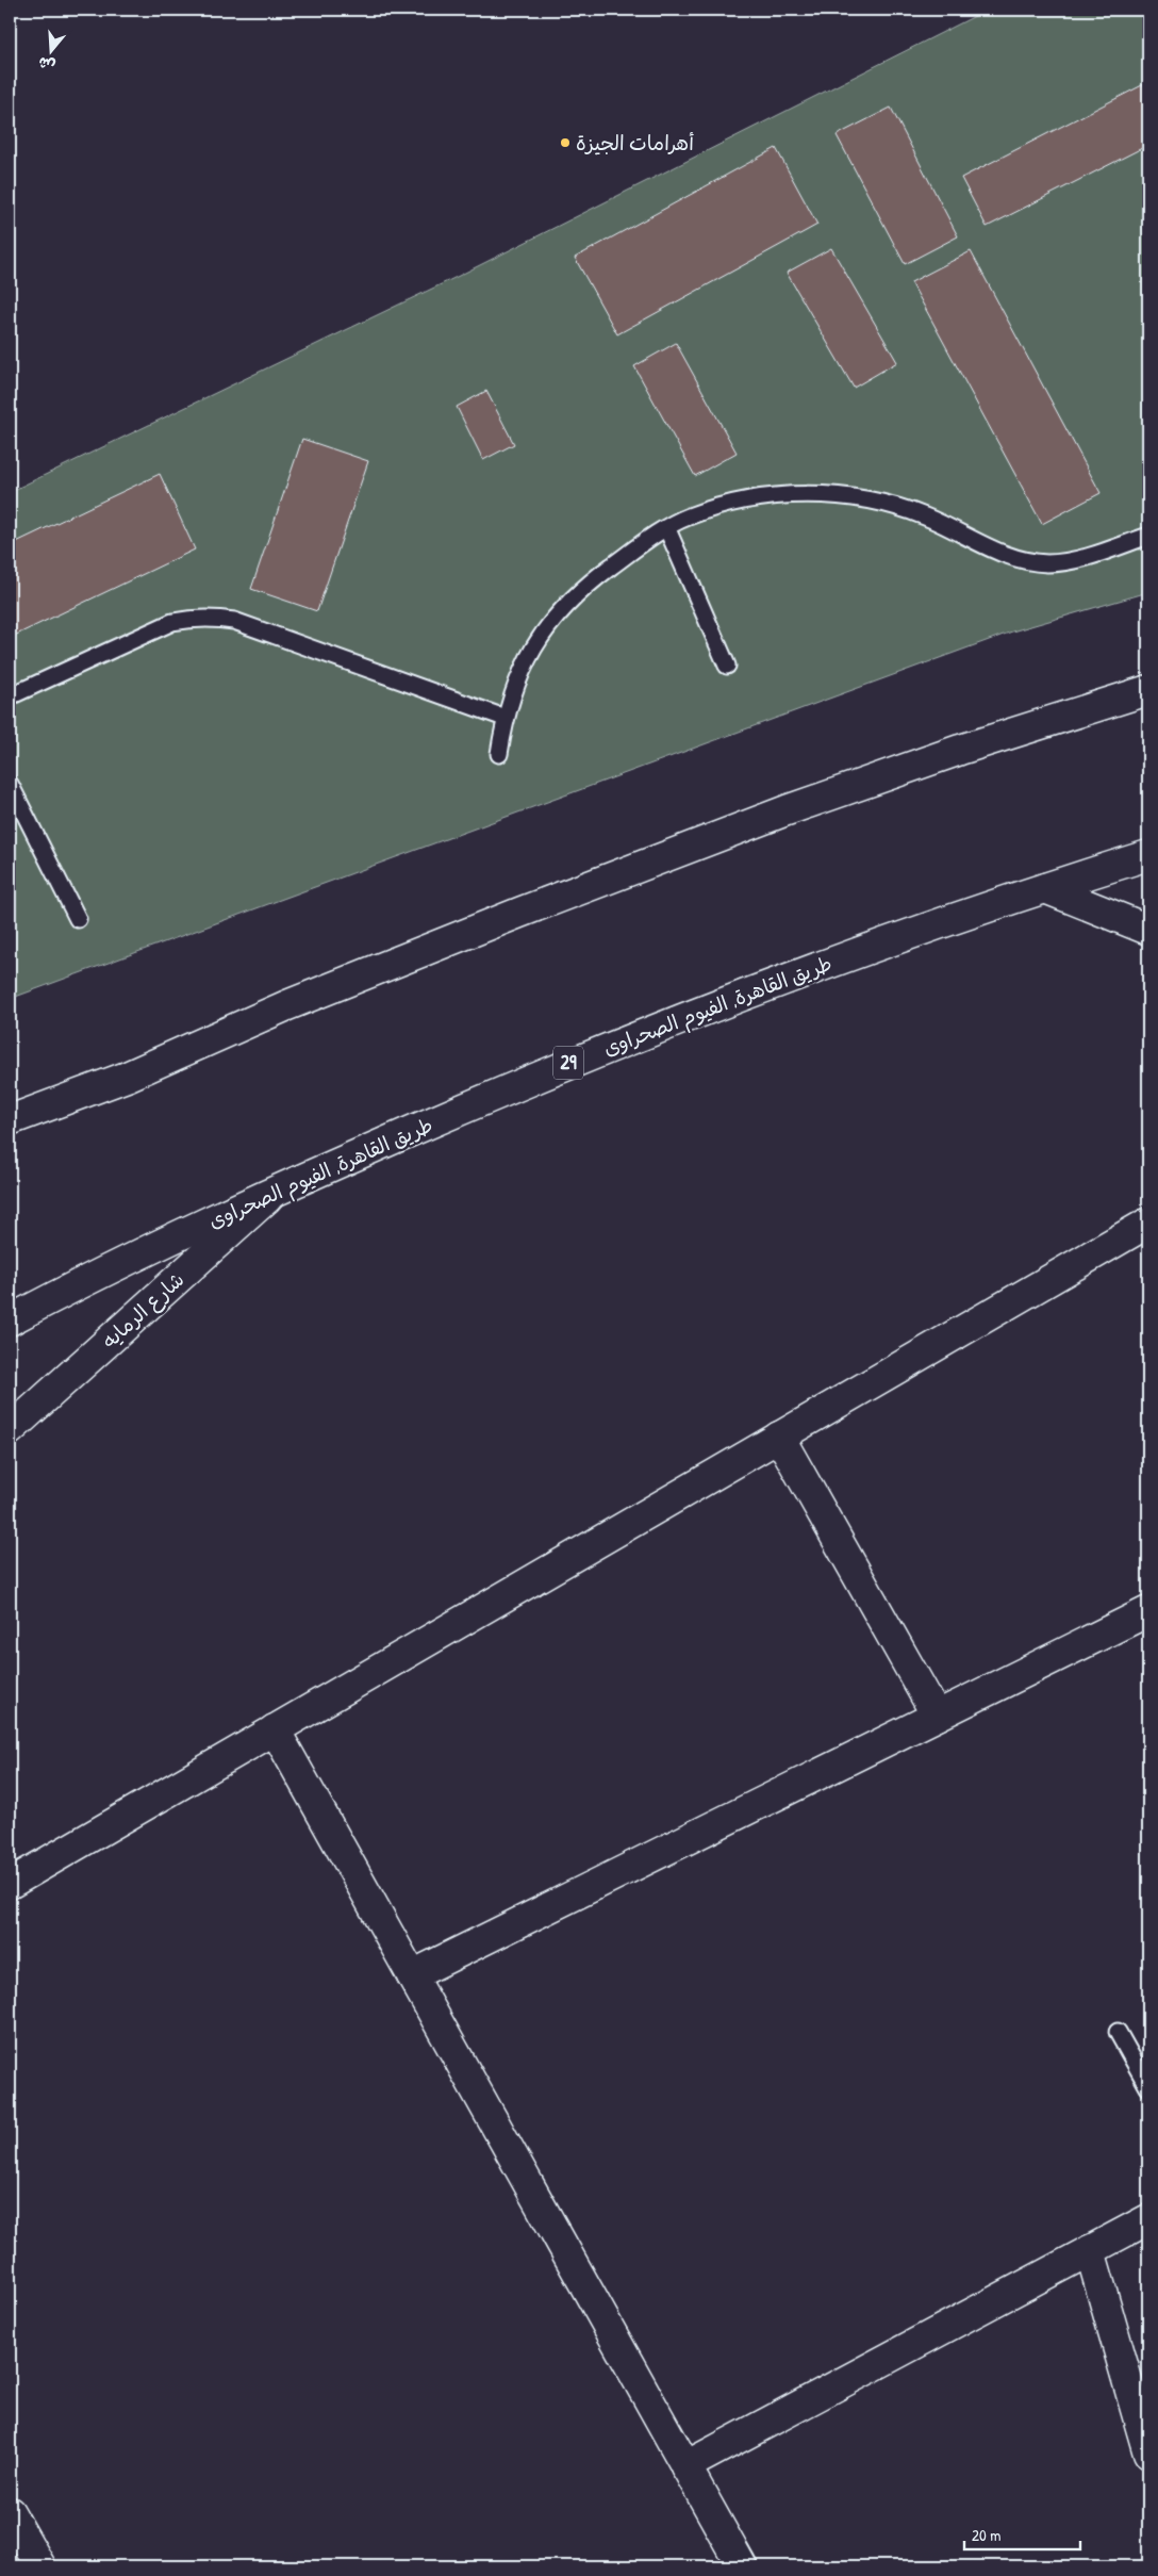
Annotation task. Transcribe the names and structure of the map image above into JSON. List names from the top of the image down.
{
  "streets": {
    "main road": ["طريق القاهرة, الفيوم الصحراوى", "29", "شارع الرمايه"]
  },
  "crossings": [
    ["طريق القاهرة, الفيوم الصحراوى", "شارع الرمايه"]
  ],
  "places": ["أهرامات الجيزة"],
  "scale_bar": "20 m",
  "north": "bottom"
}
